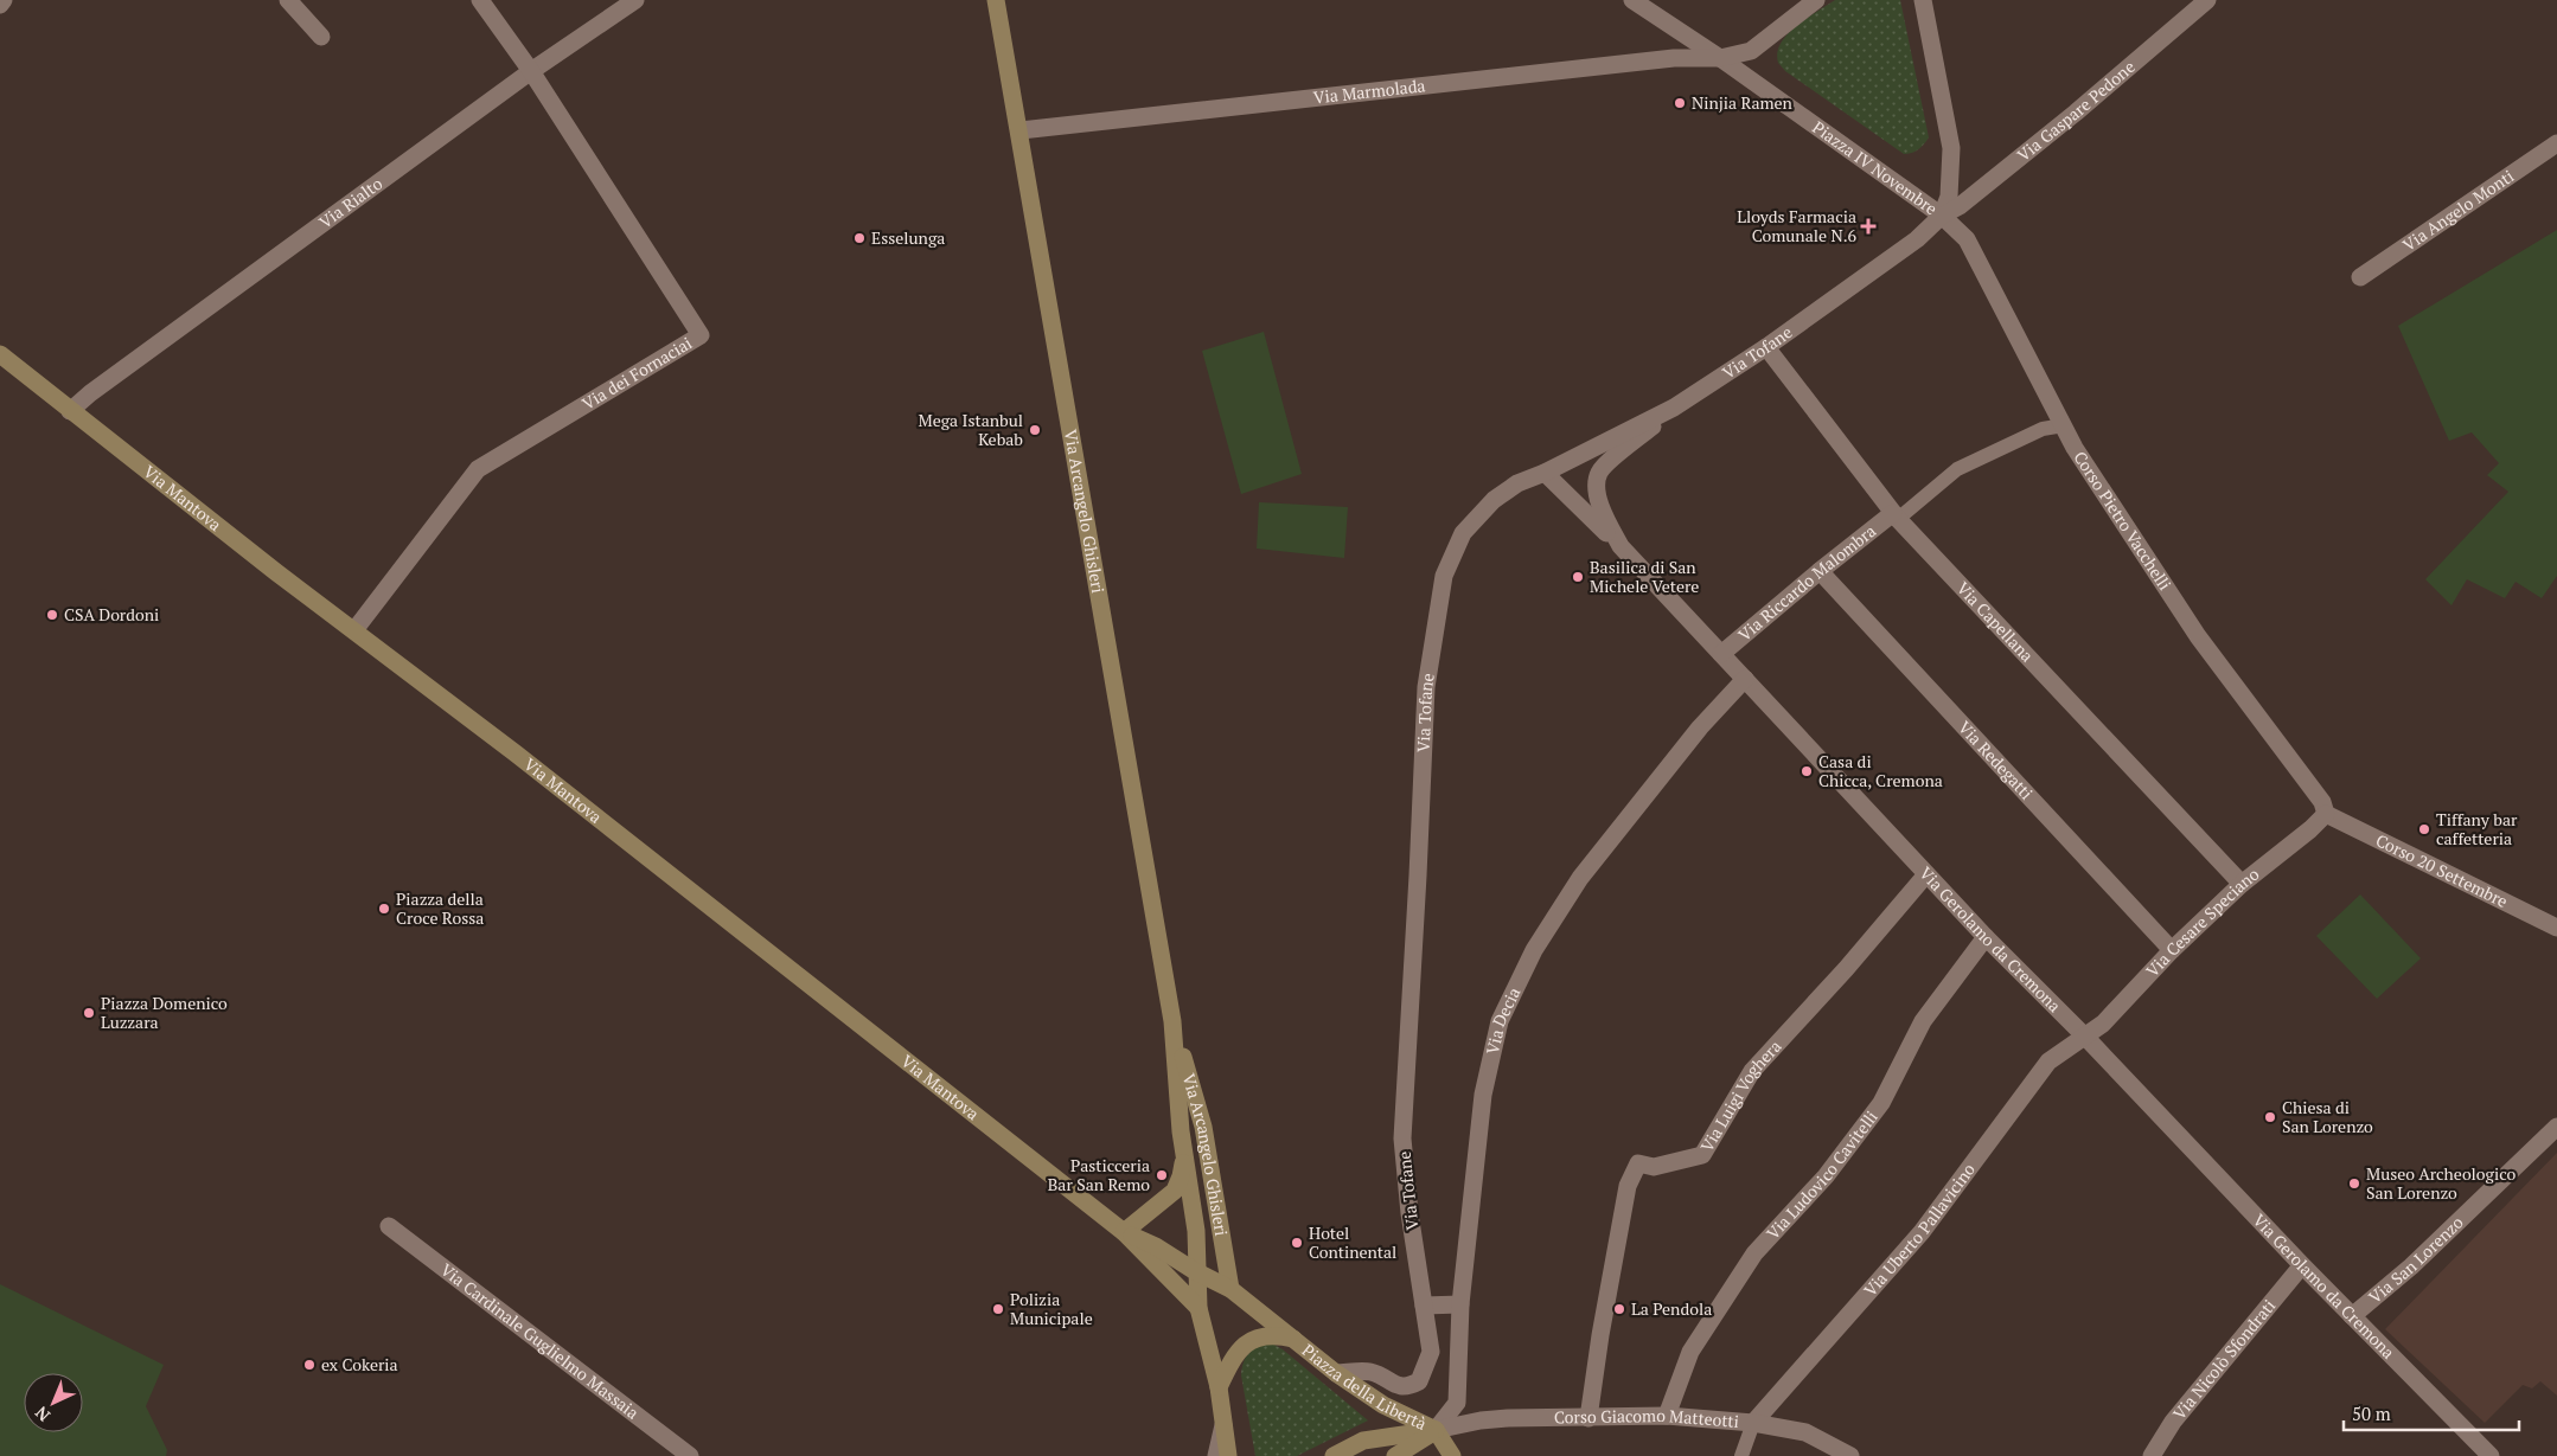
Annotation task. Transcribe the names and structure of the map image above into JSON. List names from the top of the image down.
{
  "streets": {
    "main road": ["Via Mantova", "Via Arcangelo Ghisleri", "Piazza della Libertà"],
    "street": [
      "Via Marmolada",
      "Via Gaspare Pedone",
      "Piazza IV Novembre",
      "Via Rialto",
      "Via Angelo Monti",
      "Via Tofane",
      "Via dei Fornaciai",
      "Corso Pietro Vacchelli",
      "Via Riccardo Malombra",
      "Via Capellana",
      "Via Redegatti",
      "Corso 20 Settembre",
      "Via Cesare Speciano",
      "Via Gerolamo da Cremona",
      "Via Decia",
      "Via Luigi Voghera",
      "Via Ludovico Cavitelli",
      "Via Uberto Pallavicino",
      "Via San Lorenzo",
      "Via Cardinale Guglielmo Massaia",
      "Via Nicolò Sfondrati",
      "Corso Giacomo Matteotti"
    ]
  },
  "crossings": [
    ["Via Marmolada", "Piazza IV Novembre"],
    ["Via Marmolada", "Via Arcangelo Ghisleri"],
    ["Via Gaspare Pedone", "Piazza IV Novembre"],
    ["Via Gaspare Pedone", "Via Tofane"],
    ["Via Gaspare Pedone", "Corso Pietro Vacchelli"],
    ["Piazza IV Novembre", "Via Tofane"],
    ["Piazza IV Novembre", "Corso Pietro Vacchelli"],
    ["Via Rialto", "Via dei Fornaciai"],
    ["Via Rialto", "Via Mantova"],
    ["Via Tofane", "Corso Pietro Vacchelli"],
    ["Via Tofane", "Via Capellana"],
    ["Via Tofane", "Via Gerolamo da Cremona"],
    ["Via Tofane", "Piazza della Libertà"],
    ["Via dei Fornaciai", "Via Mantova"],
    ["Via Mantova", "Via Arcangelo Ghisleri"],
    ["Via Mantova", "Piazza della Libertà"],
    ["Via Arcangelo Ghisleri", "Piazza della Libertà"],
    ["Corso Pietro Vacchelli", "Via Riccardo Malombra"],
    ["Corso Pietro Vacchelli", "Corso 20 Settembre"],
    ["Corso Pietro Vacchelli", "Via Cesare Speciano"],
    ["Via Riccardo Malombra", "Via Capellana"],
    ["Via Riccardo Malombra", "Via Redegatti"],
    ["Via Riccardo Malombra", "Via Gerolamo da Cremona"],
    ["Via Capellana", "Via Cesare Speciano"],
    ["Via Redegatti", "Via Cesare Speciano"],
    ["Corso 20 Settembre", "Via Cesare Speciano"],
    ["Via Cesare Speciano", "Via Gerolamo da Cremona"],
    ["Via Cesare Speciano", "Via Uberto Pallavicino"],
    ["Via Gerolamo da Cremona", "Via Decia"],
    ["Via Gerolamo da Cremona", "Via Luigi Voghera"],
    ["Via Gerolamo da Cremona", "Via Ludovico Cavitelli"],
    ["Via Gerolamo da Cremona", "Via Uberto Pallavicino"],
    ["Via Gerolamo da Cremona", "Via San Lorenzo"],
    ["Via Gerolamo da Cremona", "Via Nicolò Sfondrati"],
    ["Via Decia", "Piazza della Libertà"],
    ["Via Decia", "Corso Giacomo Matteotti"],
    ["Via Luigi Voghera", "Corso Giacomo Matteotti"],
    ["Via Ludovico Cavitelli", "Corso Giacomo Matteotti"],
    ["Via Uberto Pallavicino", "Corso Giacomo Matteotti"],
    ["Piazza della Libertà", "Corso Giacomo Matteotti"]
  ],
  "places": {
    "other": [
      "Ninjia Ramen",
      "Esselunga",
      "Mega Istanbul Kebab",
      "Basilica di San Michele Vetere",
      "CSA Dordoni",
      "Casa di Chicca, Cremona",
      "Tiffany bar caffetteria",
      "Piazza della Croce Rossa",
      "Piazza Domenico Luzzara",
      "Chiesa di San Lorenzo",
      "Pasticceria Bar San Remo",
      "Museo Archeologico San Lorenzo",
      "Hotel Continental",
      "Polizia Municipale",
      "La Pendola",
      "ex Cokeria"
    ],
    "health": ["Lloyds Farmacia Comunale N.6"]
  },
  "scale_bar": "50 m",
  "north": "bottom left"
}
